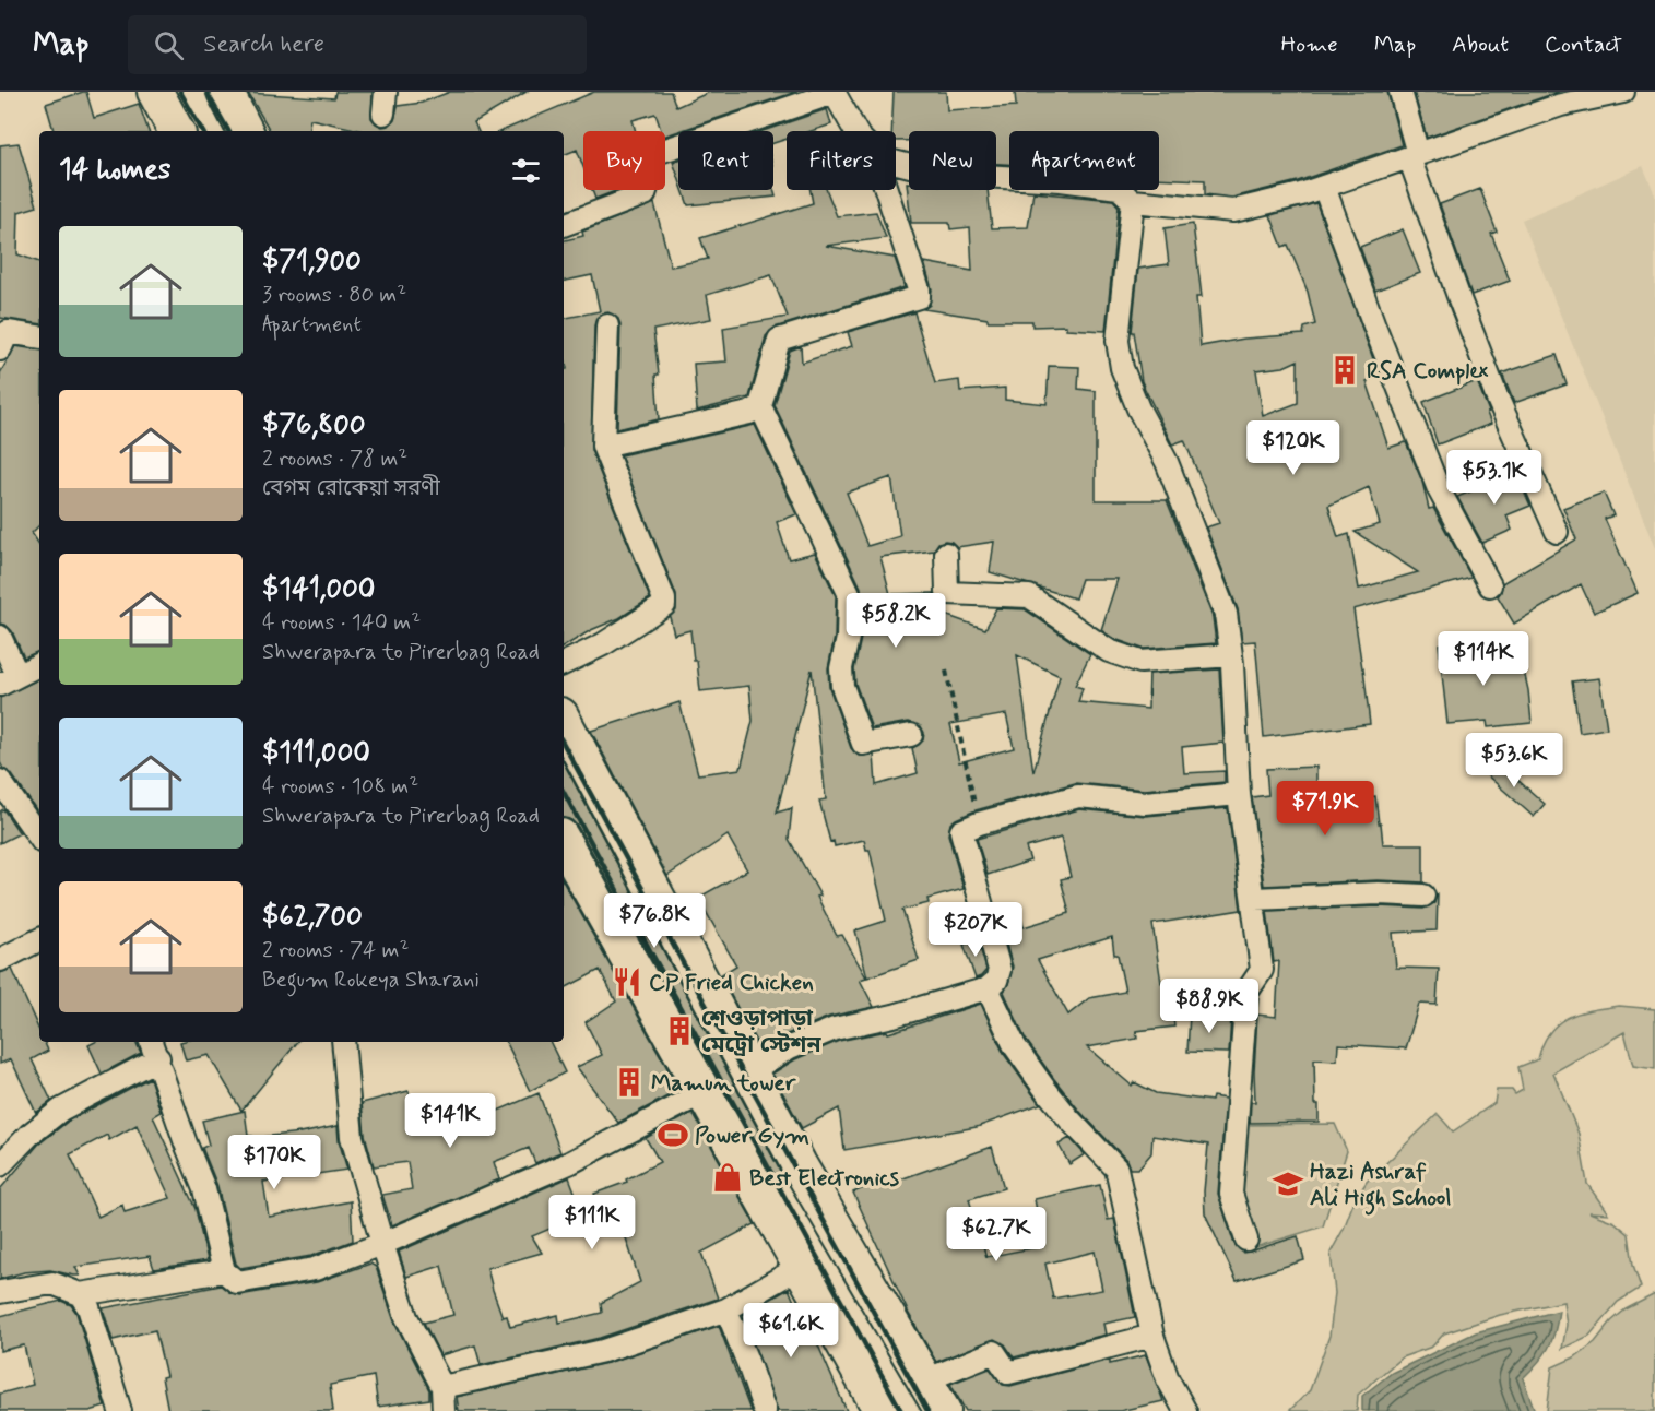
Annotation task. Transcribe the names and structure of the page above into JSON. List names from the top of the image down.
{
  "places": {
    "building": ["RSA Complex", "শেওড়াপাড়া মেট্রো স্টেশন", "Mamun tower"],
    "restaurant": ["CP Fried Chicken"],
    "sports": ["Power Gym"],
    "shop": ["Best Electronics"],
    "school or university": ["Hazi Ashraf Ali High School"]
  },
  "page": {
    "header": "Map",
    "search": "Search here",
    "nav": [
      "Home",
      "Map",
      "About",
      "Contact"
    ],
    "chip": [
      "Buy",
      "Rent",
      "Filters",
      "New",
      "Apartment"
    ],
    "heading": "14 homes",
    "list": [
      {
        "name": "$71,900",
        "note": "3 rooms · 80 m² · Apartment"
      },
      {
        "name": "$76,800",
        "note": "2 rooms · 78 m² · বেগম রোকেয়া সরণী"
      },
      {
        "name": "$141,000",
        "note": "4 rooms · 140 m² · Shwerapara to Pirerbag Road"
      },
      {
        "name": "$111,000",
        "note": "4 rooms · 108 m² · Shwerapara to Pirerbag Road"
      },
      {
        "name": "$62,700",
        "note": "2 rooms · 74 m² · Begum Rokeya Sharani"
      }
    ],
    "price": [
      "$120K",
      "$53.1K",
      "$58.2K",
      "$114K",
      "$53.6K",
      "$71.9K",
      "$76.8K",
      "$207K",
      "$88.9K",
      "$141K",
      "$170K",
      "$111K",
      "$62.7K",
      "$61.6K"
    ]
  }
}
